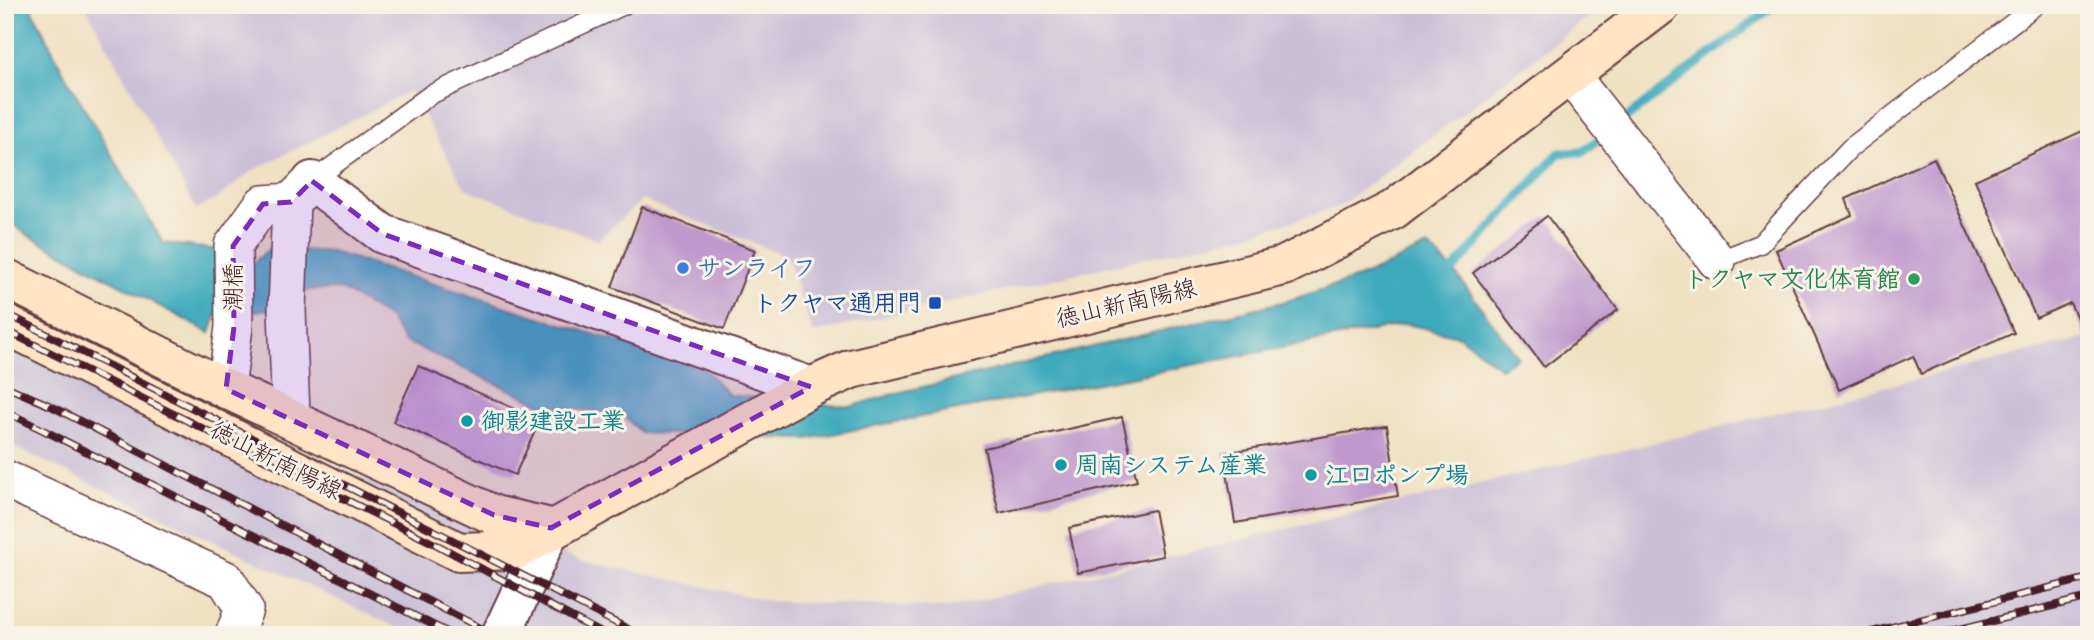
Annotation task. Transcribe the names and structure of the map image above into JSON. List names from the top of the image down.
{
  "streets": {
    "main road": ["徳山新南陽線"],
    "street": ["潮橋"]
  },
  "crossings": [
    ["潮橋", "徳山新南陽線"]
  ],
  "places": {
    "other": [
      "サンライフ",
      "トクヤマ文化体育館",
      "御影建設工業",
      "周南システム産業",
      "江口ポンプ場"
    ],
    "transit": ["トクヤマ通用門"]
  }
}
